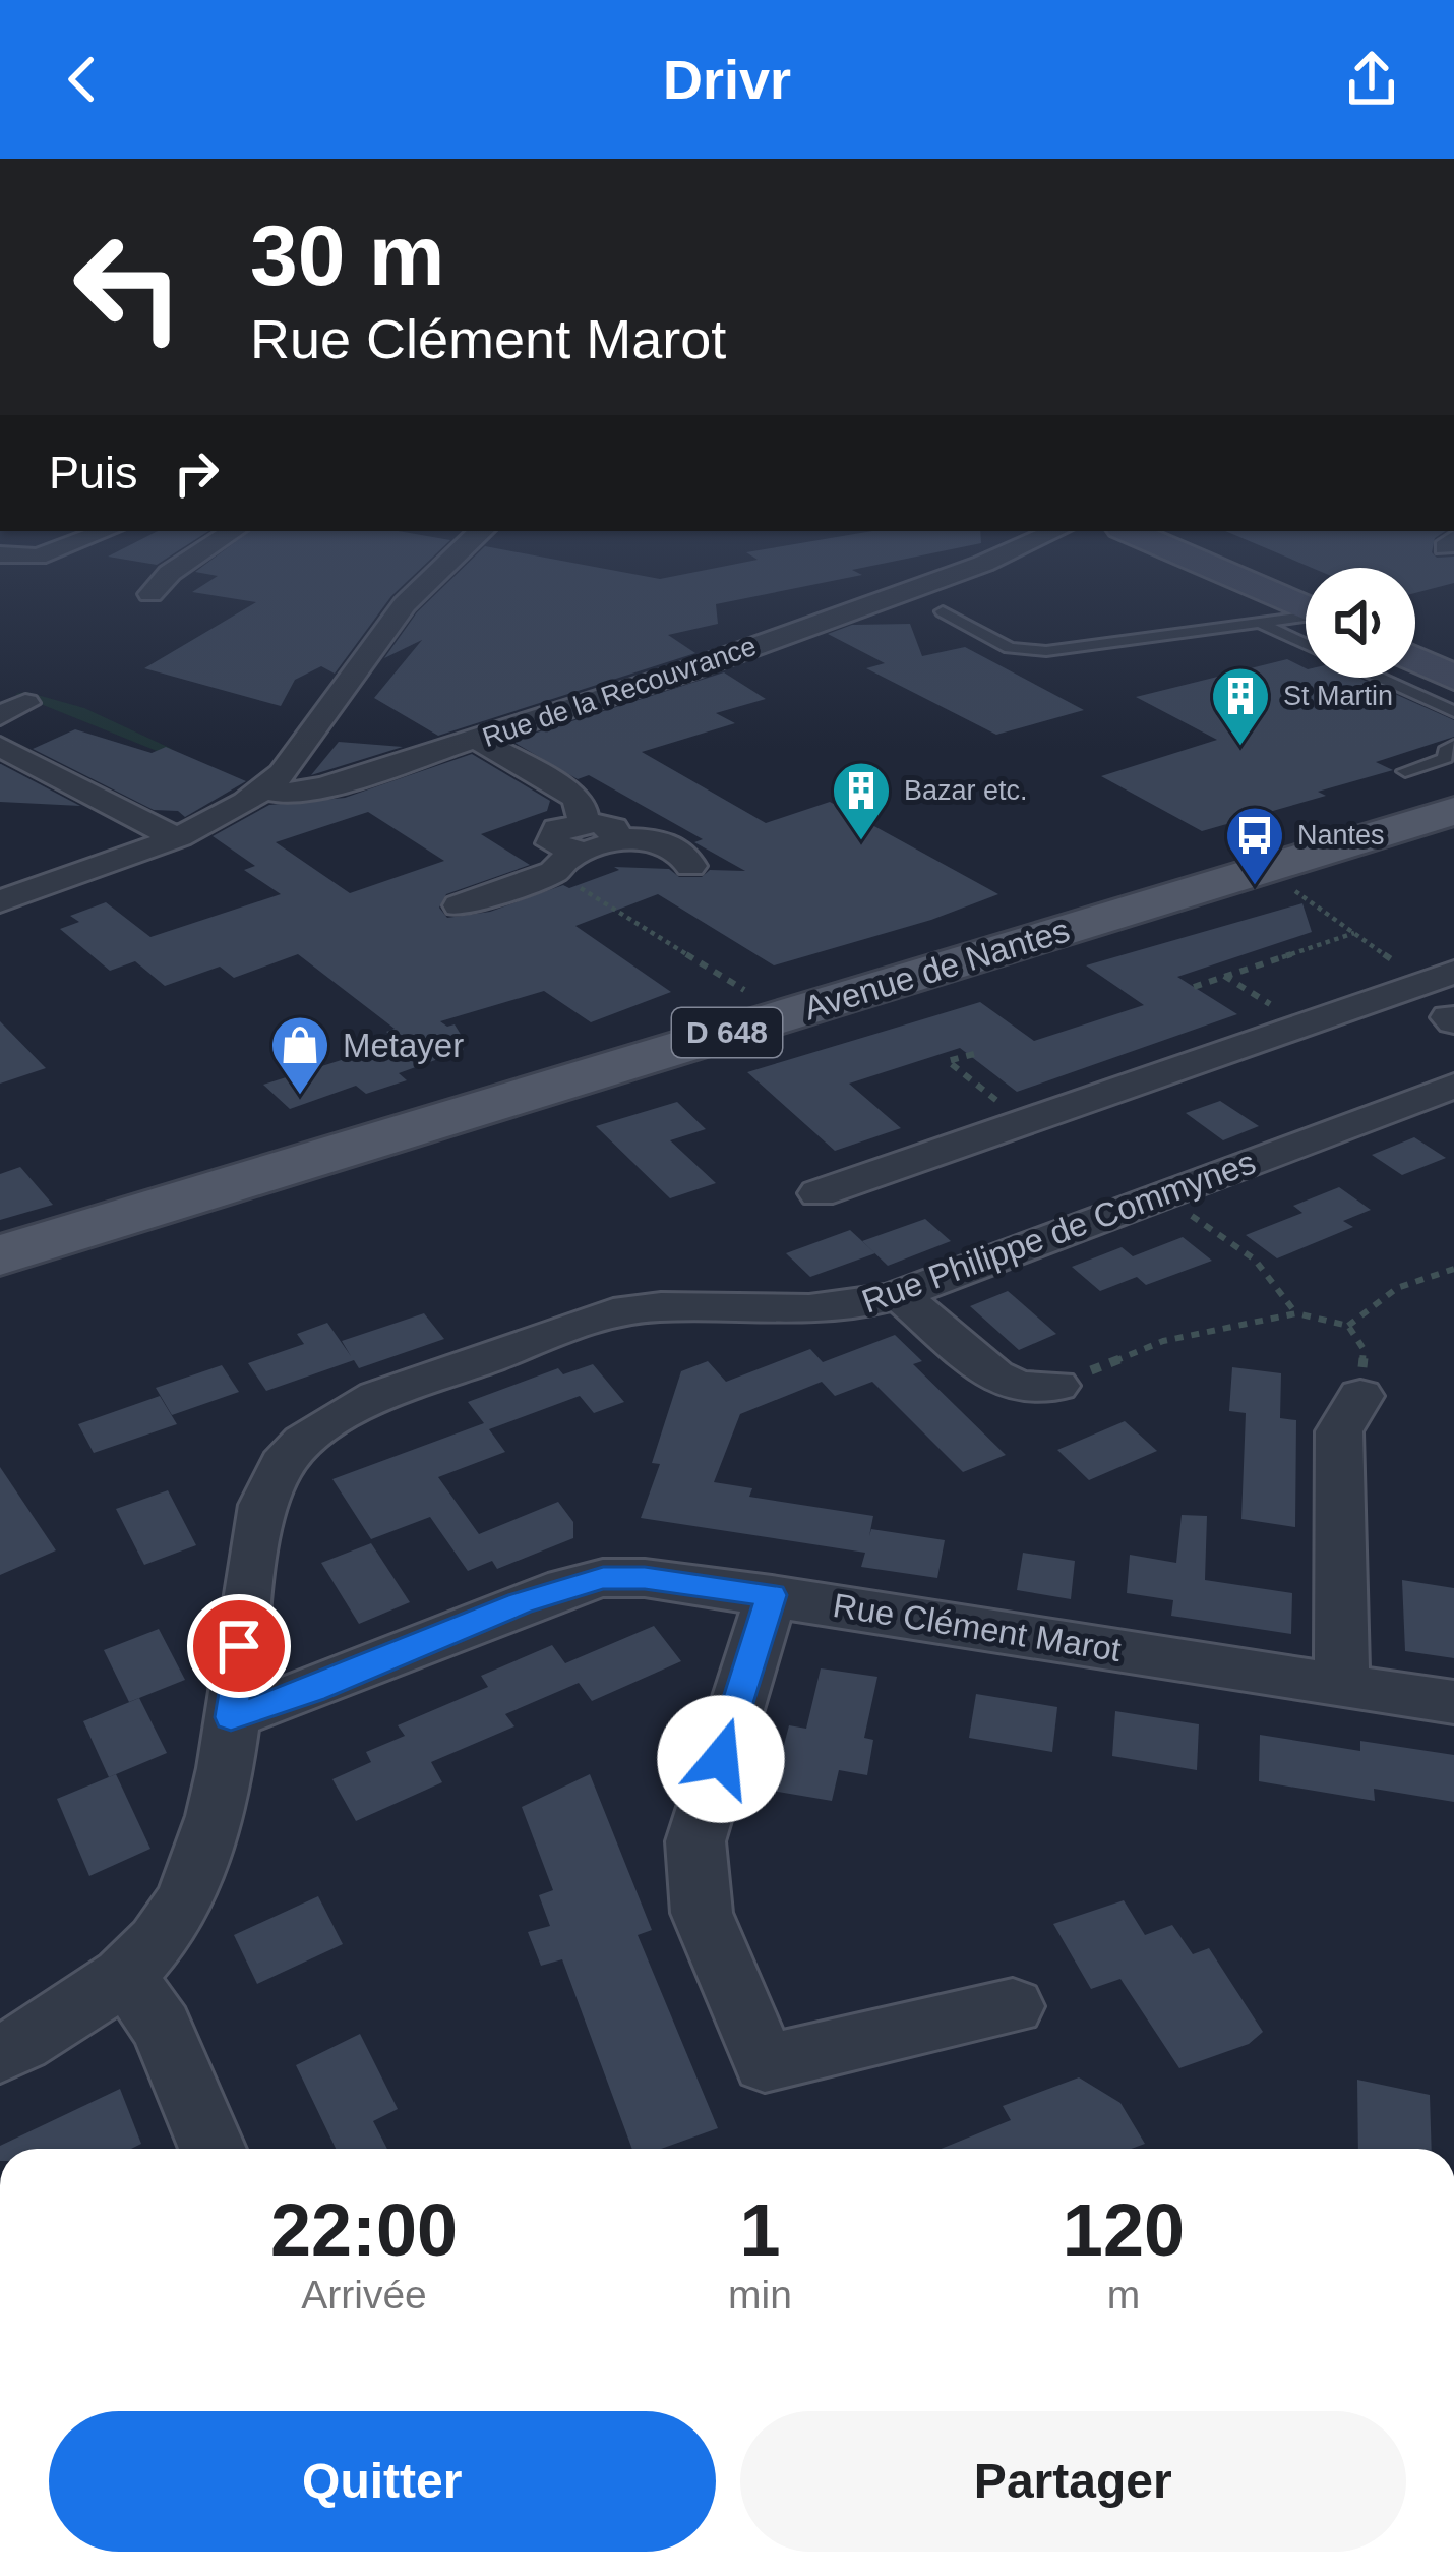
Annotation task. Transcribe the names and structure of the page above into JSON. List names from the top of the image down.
{
  "streets": {
    "main road": ["Avenue de Nantes", "D 648"],
    "street": ["Rue de la Recouvrance", "Rue Philippe de Commynes", "Rue Clément Marot"]
  },
  "crossings": [
    ["Rue Philippe de Commynes", "Rue Clément Marot"]
  ],
  "places": {
    "building": ["St Martin", "Bazar etc."],
    "bus stop": ["Nantes"],
    "shop": ["Metayer"]
  },
  "page": {
    "header": "Drivr",
    "turn": ["30 m", "Rue Clément Marot"],
    "then": "Puis",
    "eta": [
      "22:00",
      "Arrivée",
      "1",
      "min",
      "120",
      "m"
    ],
    "buttons": ["Quitter", "Partager"]
  }
}
